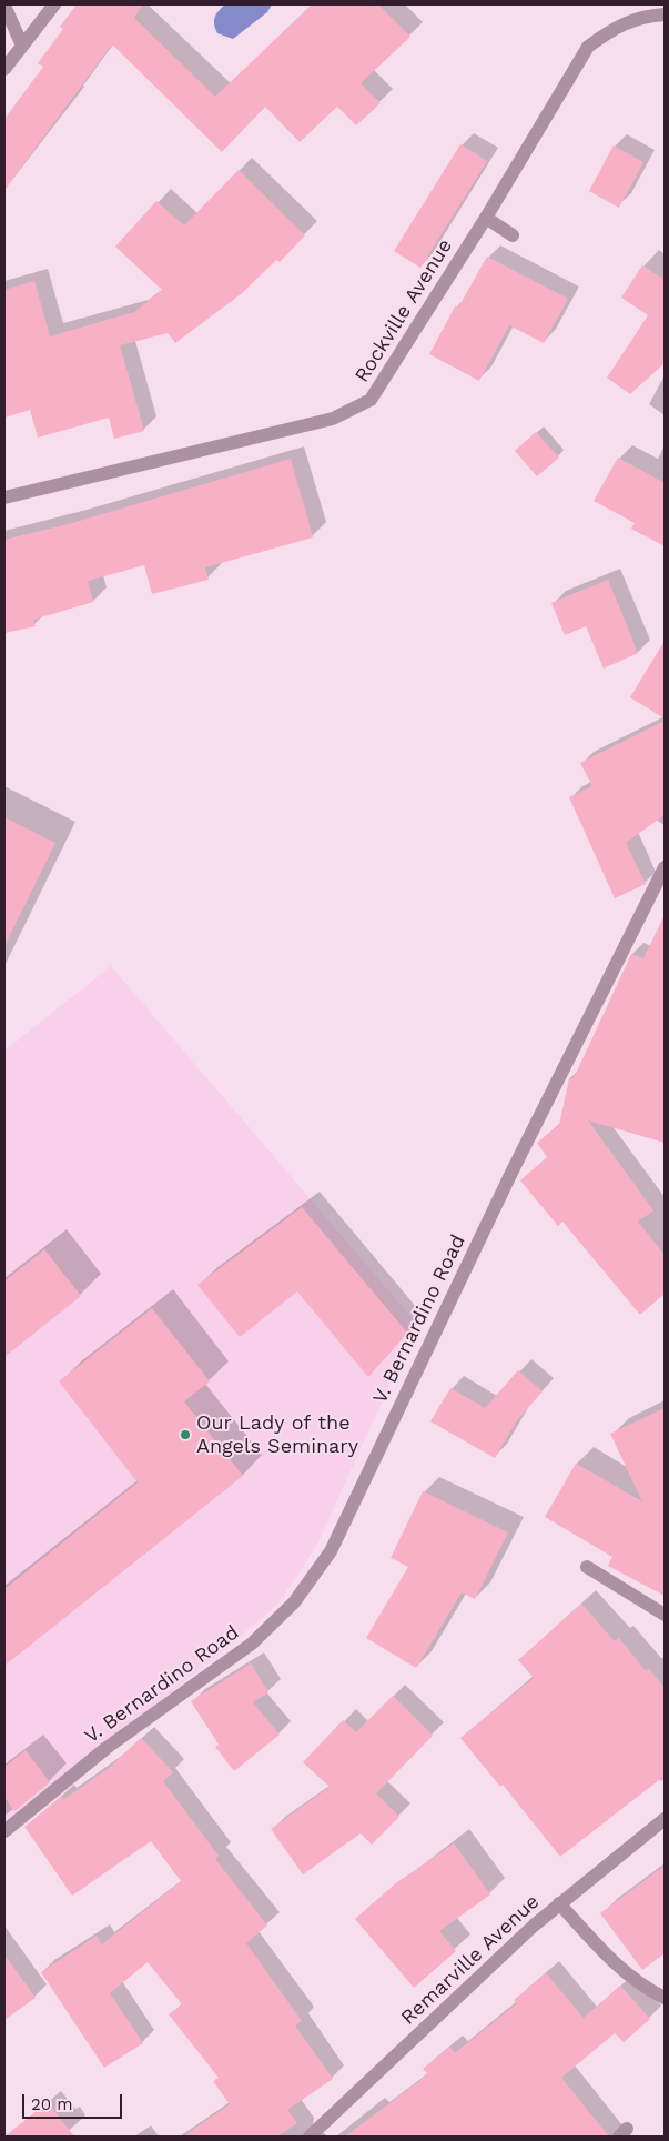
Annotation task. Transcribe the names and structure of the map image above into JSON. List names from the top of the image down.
{
  "streets": {
    "street": ["Rockville Avenue", "V. Bernardino Road", "Remarville Avenue"]
  },
  "places": ["Our Lady of the Angels Seminary"],
  "scale_bar": "20 m"
}
